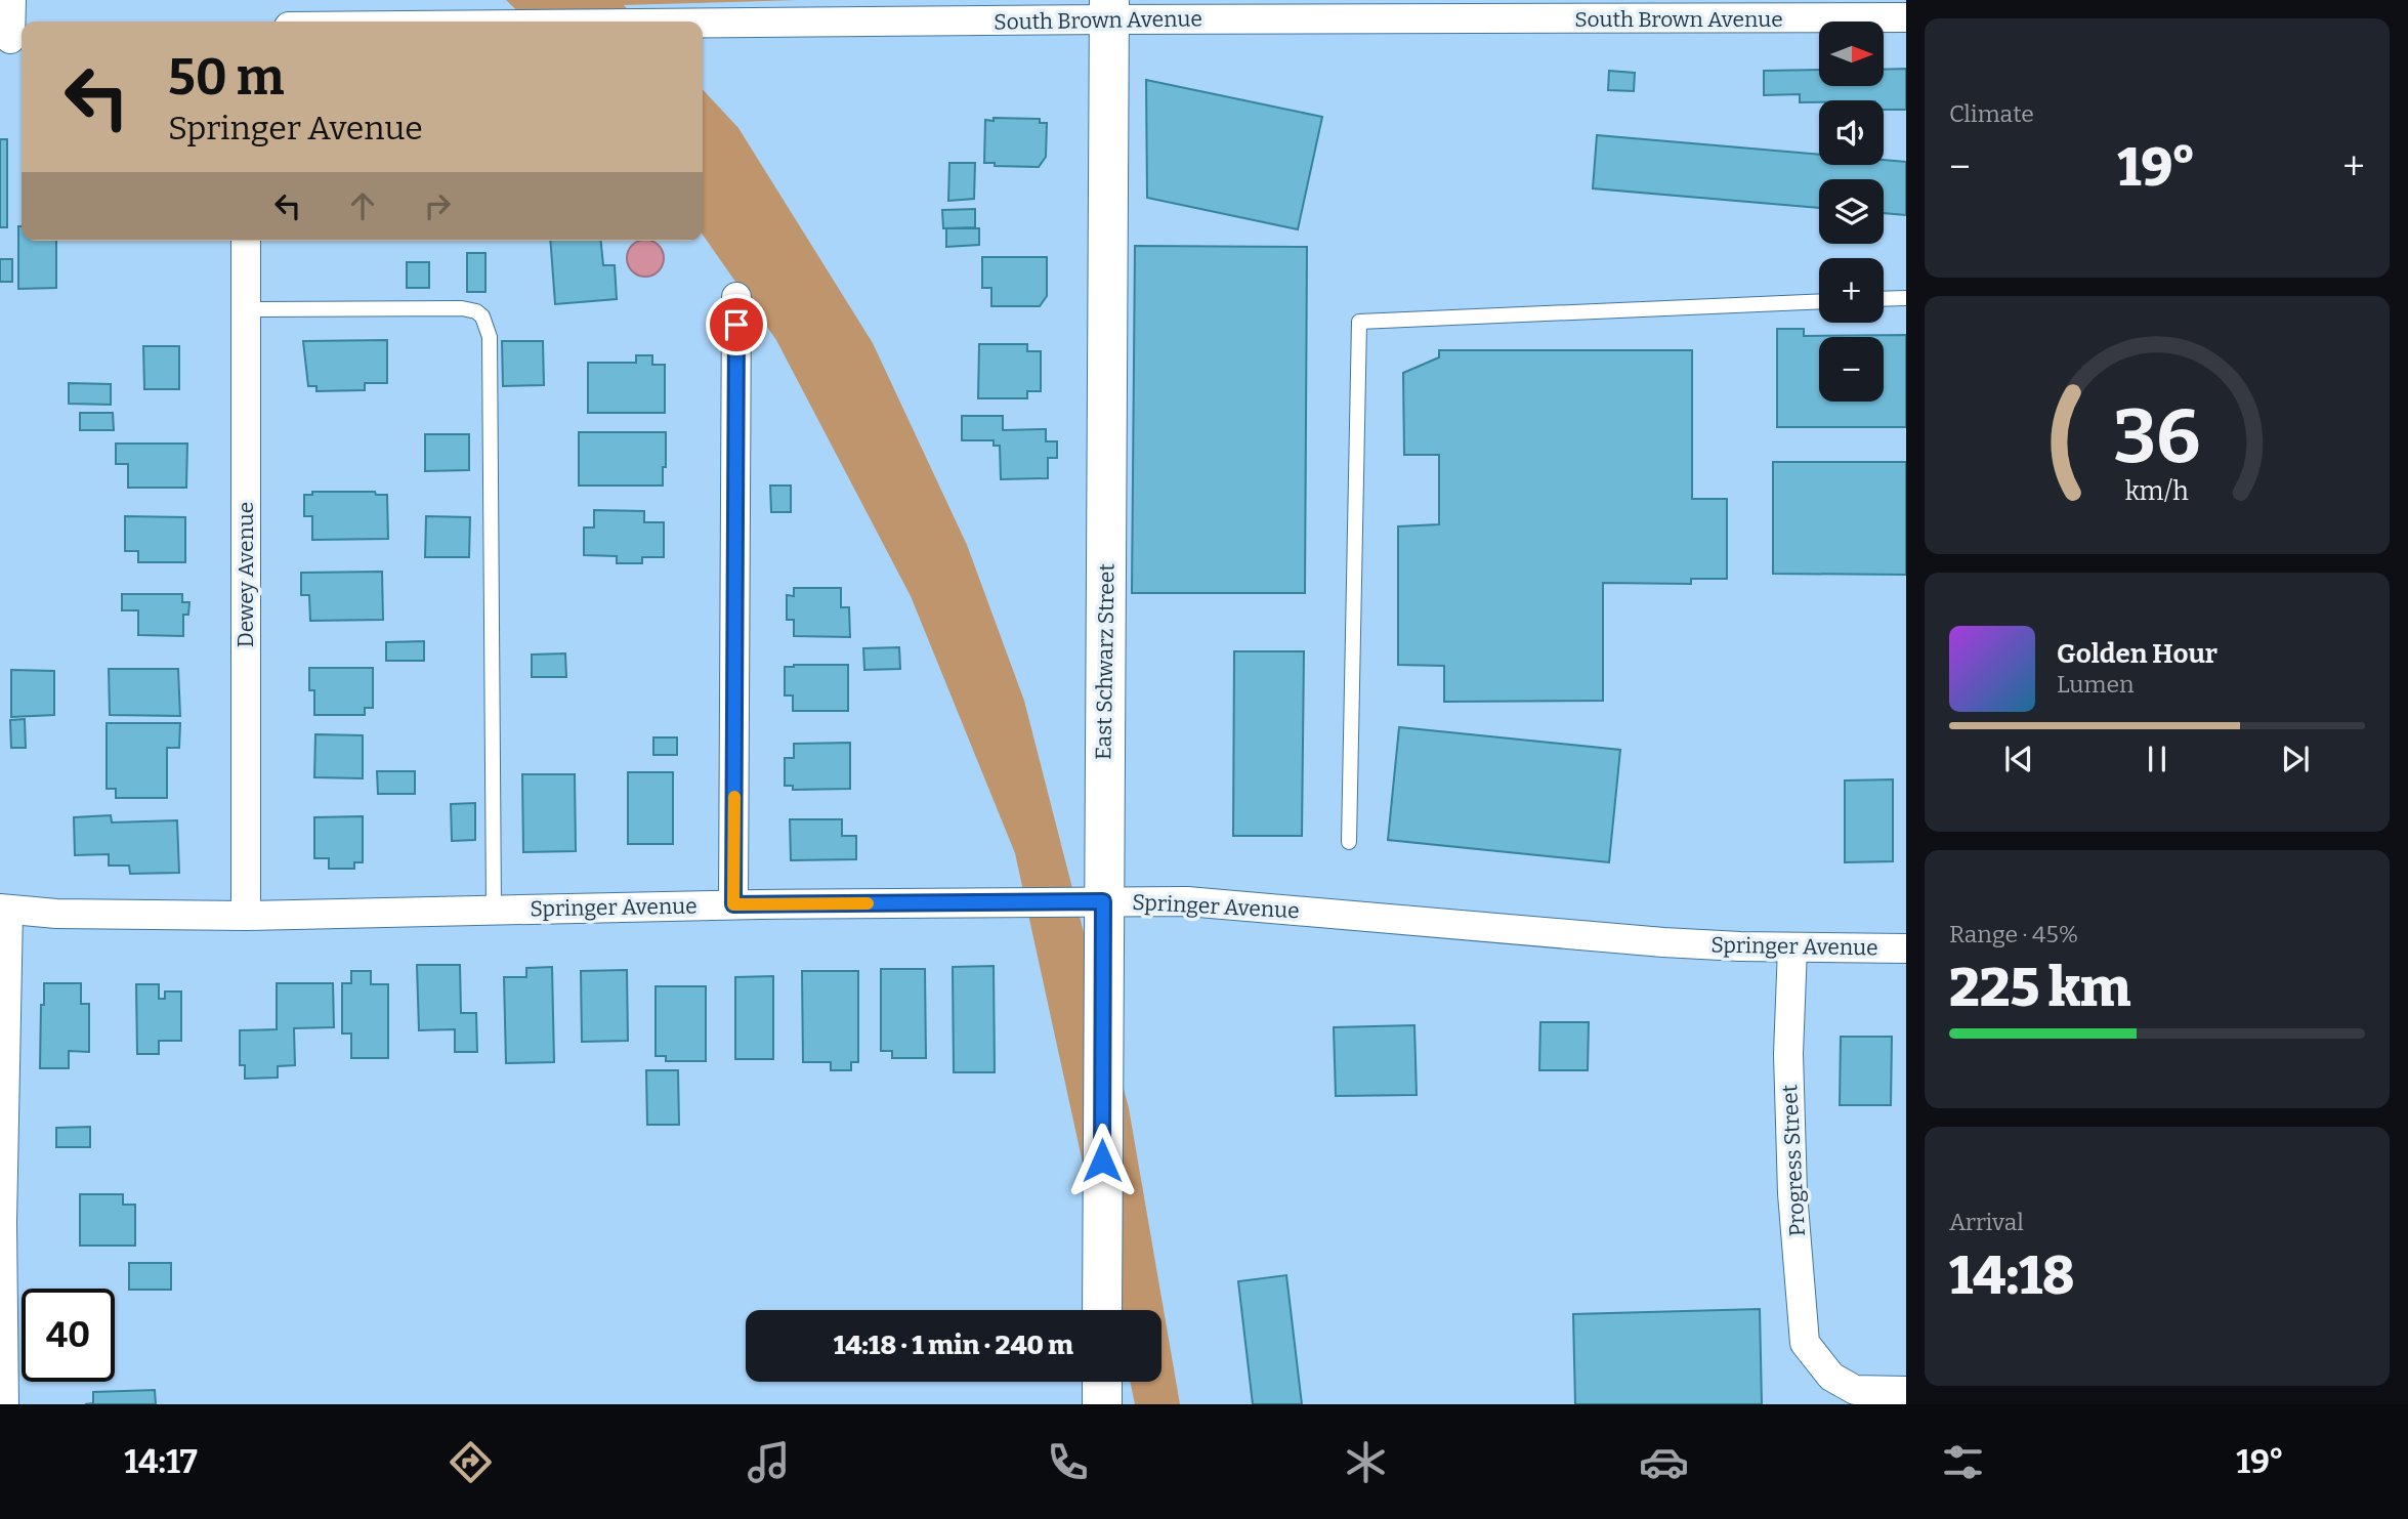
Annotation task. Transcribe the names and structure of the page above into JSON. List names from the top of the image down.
{
  "streets": {
    "street": [
      "South Brown Avenue",
      "Dewey Avenue",
      "East Schwarz Street",
      "Springer Avenue",
      "Progress Street"
    ]
  },
  "crossings": [
    ["South Brown Avenue", "East Schwarz Street"],
    ["Dewey Avenue", "Springer Avenue"],
    ["East Schwarz Street", "Springer Avenue"],
    ["Springer Avenue", "Progress Street"]
  ],
  "north": "right",
  "page": {
    "tile": [
      "Climate",
      ["Range · 45%", "225 km"],
      ["Arrival", "14:18"]
    ],
    "map_buttons": ["+", "−"],
    "turn": ["50 m", "Springer Avenue"],
    "heat": ["−", "19°", "+"],
    "song": ["Golden Hour", "Lumen"],
    "limit": "40",
    "trip": "14:18 · 1 min · 240 m",
    "tabs": ["14:17", "19°"],
    "gauge": ["36", "km/h"]
  }
}
